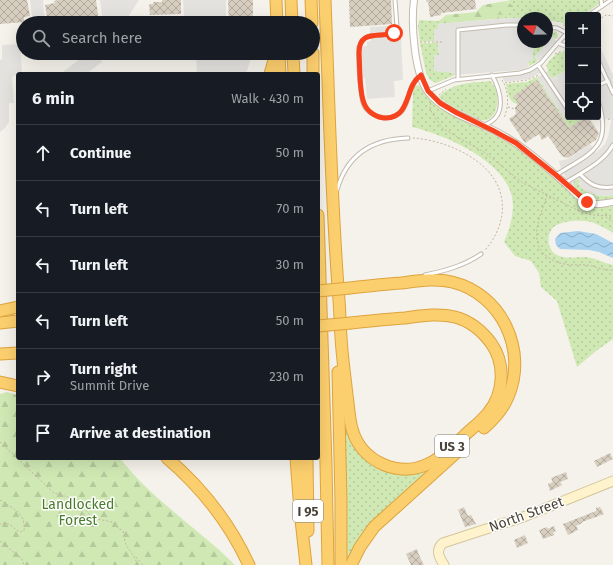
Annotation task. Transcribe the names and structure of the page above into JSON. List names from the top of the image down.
{
  "streets": {
    "highway": ["US 3", "I 95"],
    "street": ["North Street"]
  },
  "parks": ["Landlocked Forest"],
  "north": "left",
  "page": {
    "map_buttons": ["+", "−"],
    "search": "Search here",
    "heading": ["6 min", "Walk · 430 m"],
    "list": [
      ["Continue", "50 m"],
      ["Turn left", "70 m"],
      ["Turn left", "30 m"],
      ["Turn left", "50 m"],
      ["Turn right", "Summit Drive", "230 m"],
      "Arrive at destination"
    ]
  }
}
